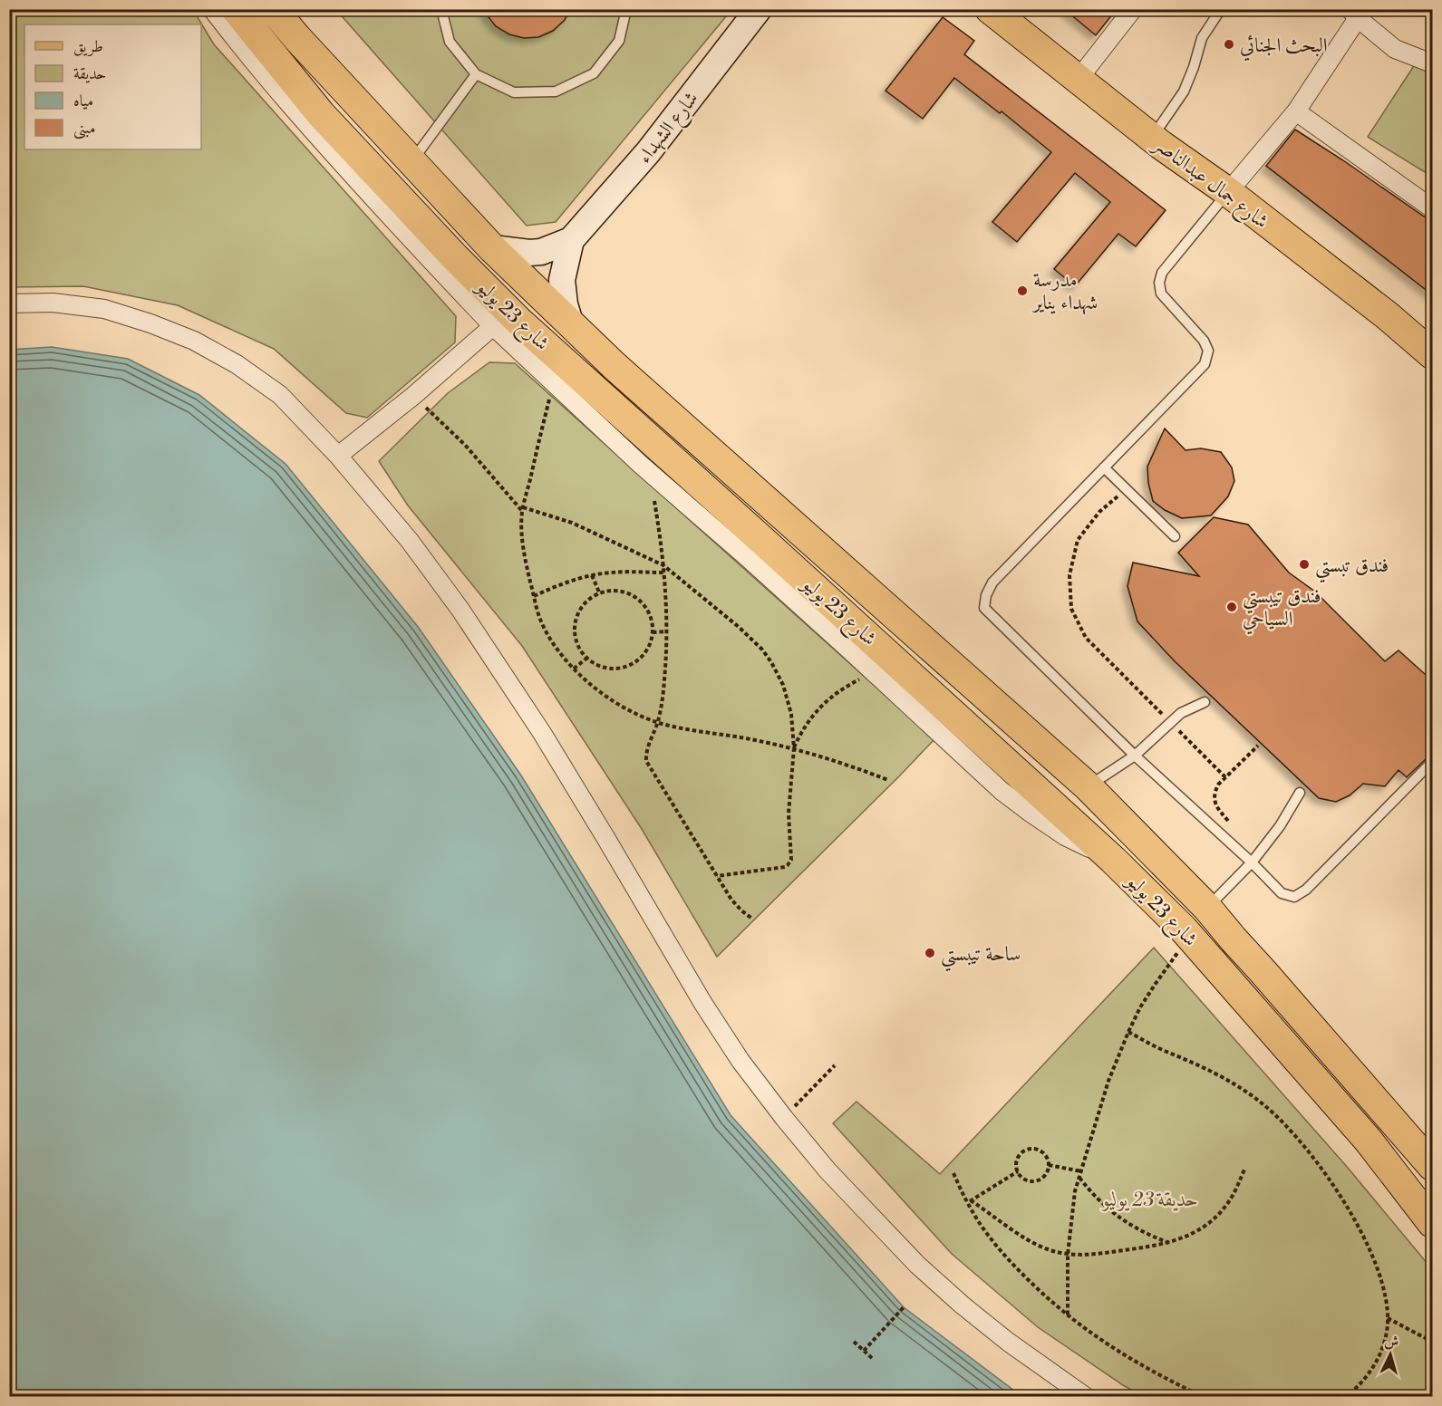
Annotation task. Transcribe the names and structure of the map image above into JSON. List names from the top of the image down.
{
  "streets": {
    "main road": ["شارع جمال عبدالناصر", "شارع 23 يوليو"],
    "street": ["شارع الشهداء"]
  },
  "crossings": [
    ["شارع الشهداء", "شارع 23 يوليو"]
  ],
  "parks": ["حديقة 23 يوليو"],
  "places": [
    "البحث الجنائي",
    "مدرسة شهداء يناير",
    "فندق تبستي",
    "فندق تيبستي السياحي",
    "ساحة تيبستي"
  ],
  "legend": [
    "طريق",
    "حديقة",
    "مياه",
    "مبنى"
  ],
  "north": "top"
}
